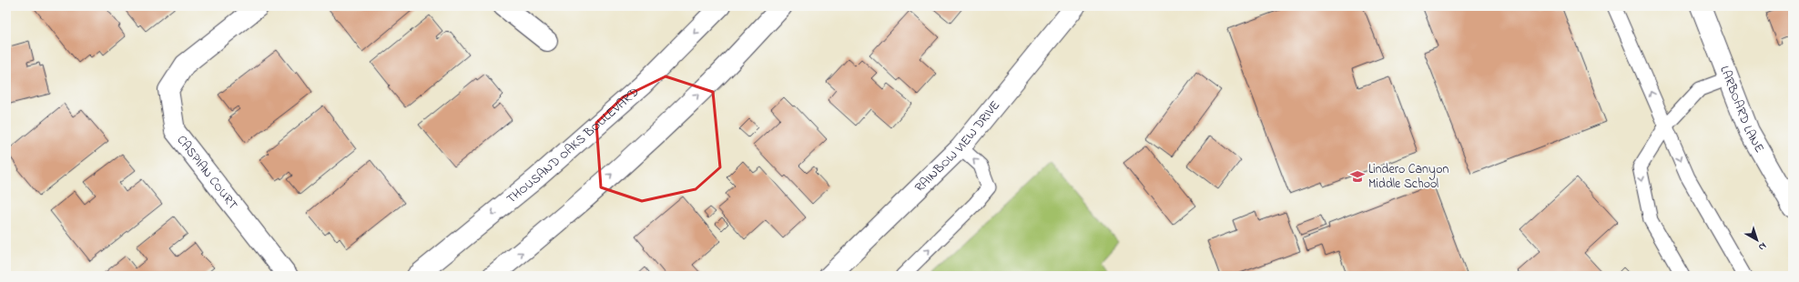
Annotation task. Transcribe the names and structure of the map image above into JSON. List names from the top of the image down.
{
  "streets": {
    "street": [
      "LARBOARD LANE",
      "THOUSAND OAKS BOULEVARD",
      "RAINBOW VIEW DRIVE",
      "CASPIAN COURT"
    ]
  },
  "places": {
    "school or university": ["Lindero Canyon Middle School"]
  },
  "north": "bottom right"
}
